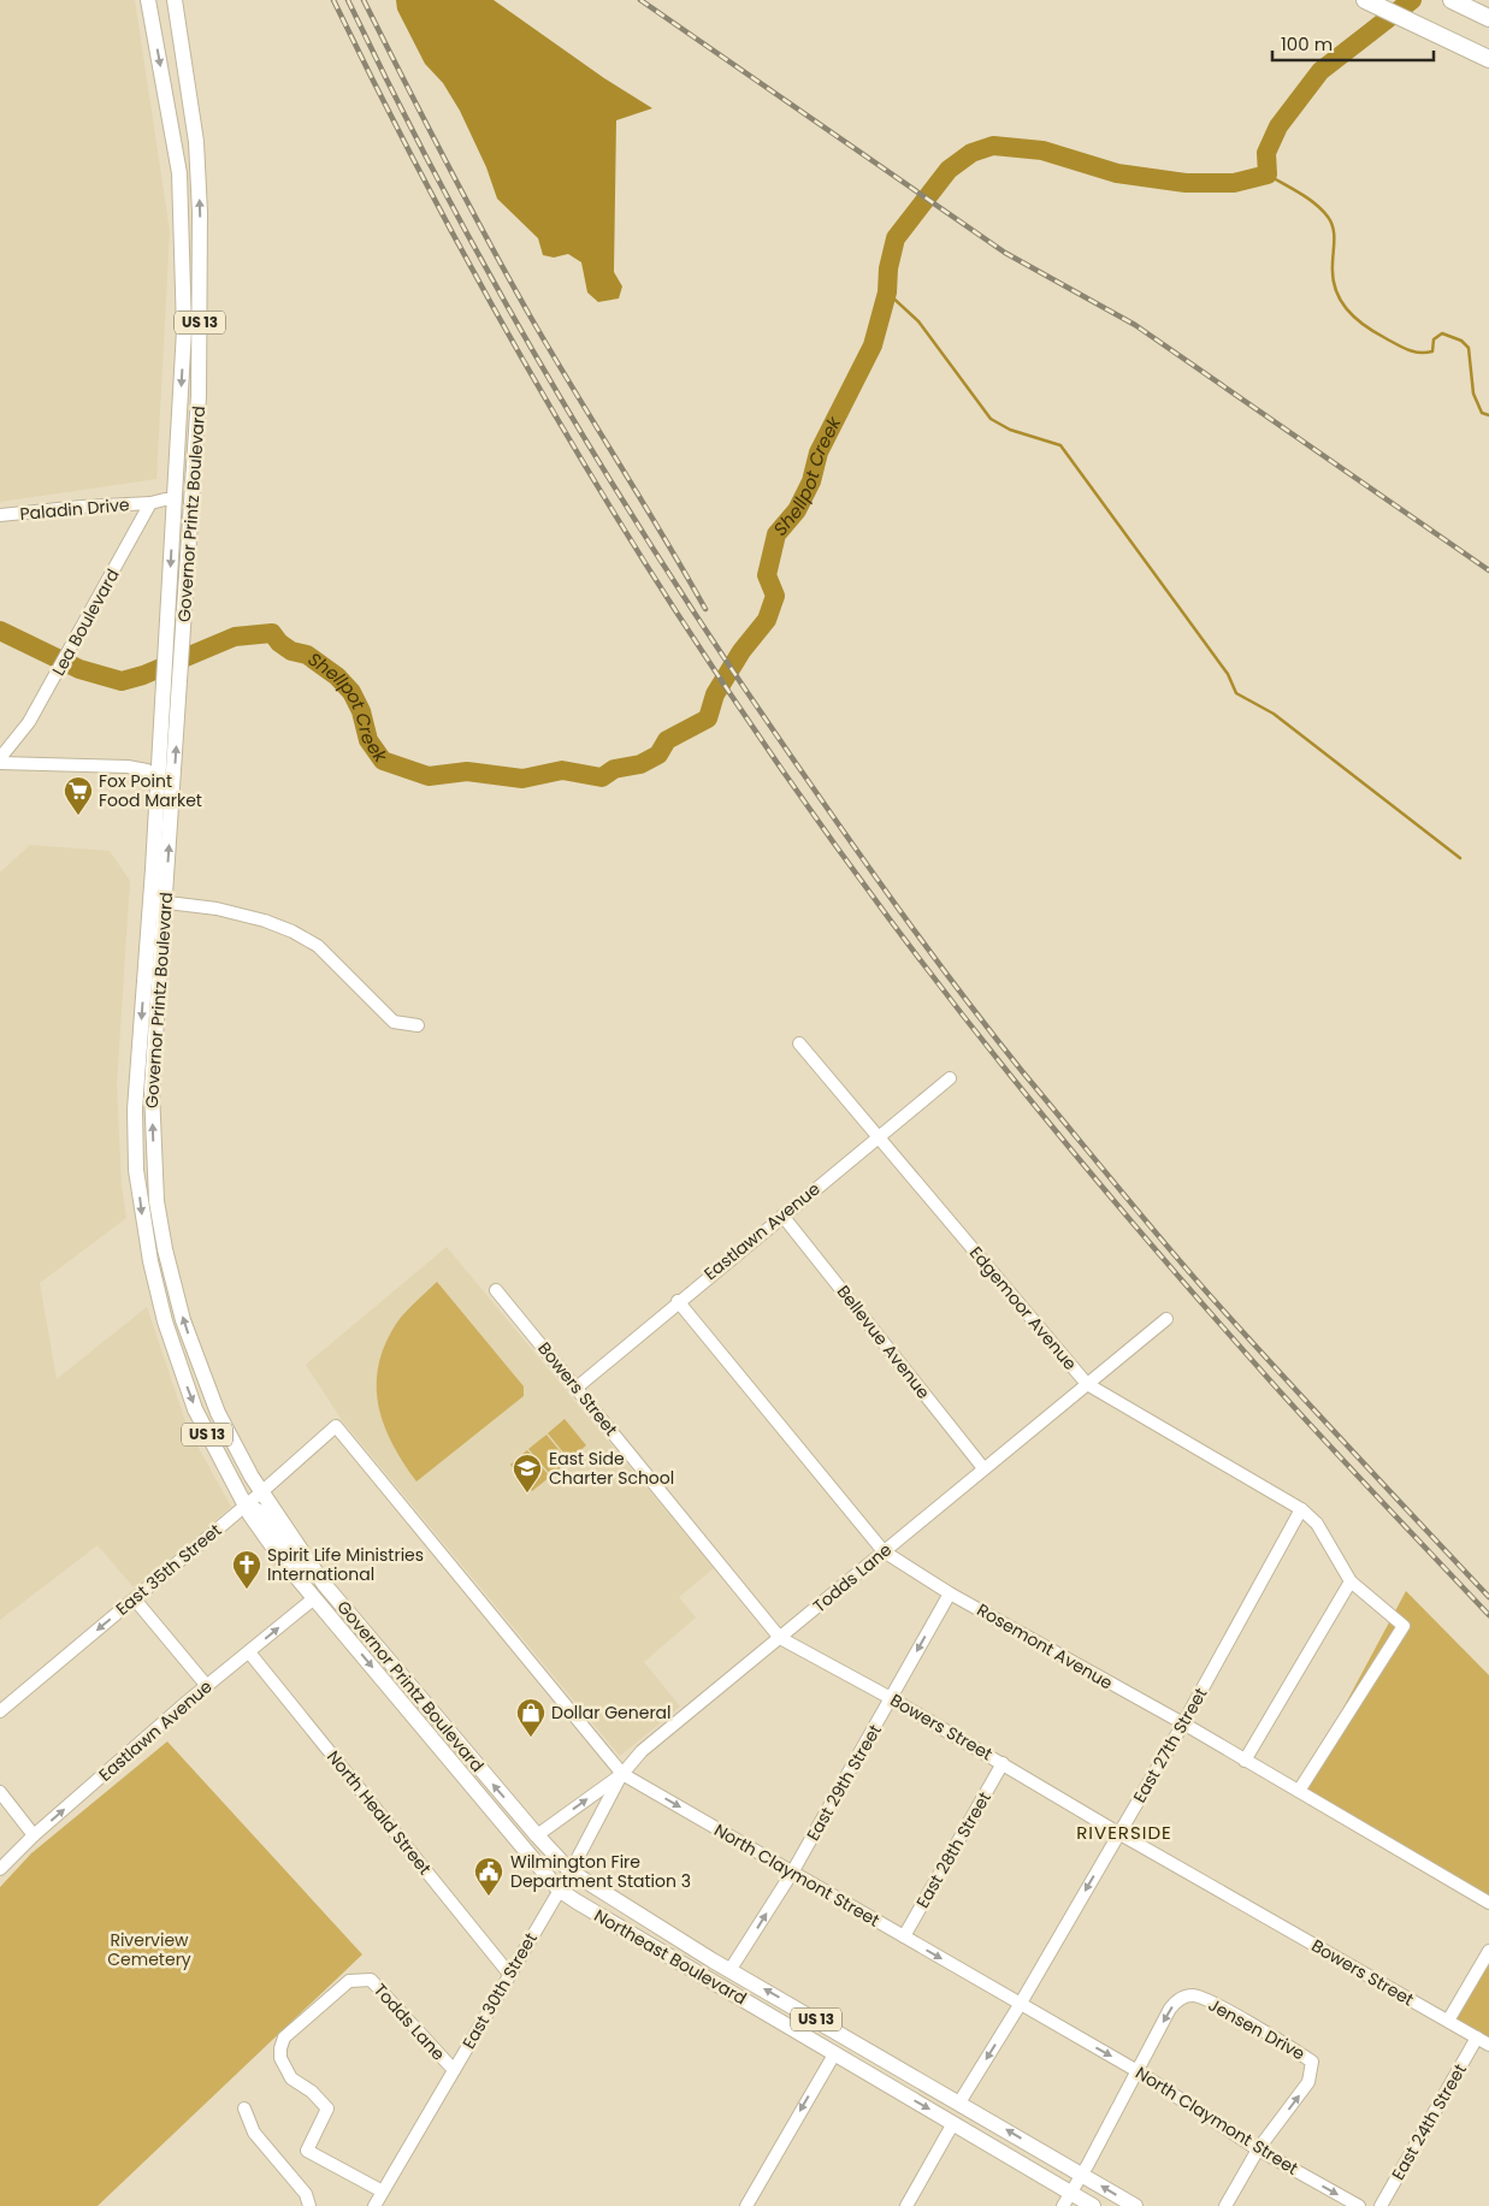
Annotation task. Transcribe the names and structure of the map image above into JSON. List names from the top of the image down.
{
  "streets": {
    "main road": ["US 13", "Governor Printz Boulevard", "Northeast Boulevard"],
    "street": [
      "Paladin Drive",
      "Lea Boulevard",
      "Eastlawn Avenue",
      "Edgemoor Avenue",
      "Bellevue Avenue",
      "Bowers Street",
      "East 35th Street",
      "Todds Lane",
      "Rosemont Avenue",
      "East 27th Street",
      "East 29th Street",
      "North Heald Street",
      "East 28th Street",
      "North Claymont Street",
      "East 30th Street",
      "Jensen Drive",
      "East 24th Street"
    ]
  },
  "crossings": [
    ["Paladin Drive", "Lea Boulevard"],
    ["Governor Printz Boulevard", "East 35th Street"],
    ["Governor Printz Boulevard", "Todds Lane"],
    ["Governor Printz Boulevard", "Northeast Boulevard"],
    ["Governor Printz Boulevard", "East 30th Street"],
    ["Eastlawn Avenue", "Edgemoor Avenue"],
    ["Eastlawn Avenue", "Bellevue Avenue"],
    ["Eastlawn Avenue", "Bowers Street"],
    ["Eastlawn Avenue", "Rosemont Avenue"],
    ["Eastlawn Avenue", "North Heald Street"],
    ["Eastlawn Avenue", "Northeast Boulevard"],
    ["Edgemoor Avenue", "Todds Lane"],
    ["Edgemoor Avenue", "East 27th Street"],
    ["Bellevue Avenue", "Todds Lane"],
    ["Bowers Street", "Todds Lane"],
    ["Bowers Street", "East 27th Street"],
    ["Bowers Street", "East 29th Street"],
    ["Bowers Street", "East 28th Street"],
    ["Bowers Street", "East 24th Street"],
    ["East 35th Street", "North Claymont Street"],
    ["East 35th Street", "Northeast Boulevard"],
    ["Todds Lane", "Rosemont Avenue"],
    ["Todds Lane", "North Claymont Street"],
    ["Todds Lane", "East 30th Street"],
    ["Rosemont Avenue", "East 27th Street"],
    ["Rosemont Avenue", "East 29th Street"],
    ["East 27th Street", "North Claymont Street"],
    ["East 27th Street", "Northeast Boulevard"],
    ["East 29th Street", "North Claymont Street"],
    ["East 29th Street", "Northeast Boulevard"],
    ["North Heald Street", "East 30th Street"],
    ["East 28th Street", "North Claymont Street"],
    ["North Claymont Street", "East 30th Street"],
    ["North Claymont Street", "Jensen Drive"],
    ["Northeast Boulevard", "East 30th Street"]
  ],
  "one_way": ["East 35th Street", "East 27th Street", "North Claymont Street"],
  "districts": ["RIVERSIDE"],
  "water": ["Shellpot Creek"],
  "parks": ["Riverview Cemetery"],
  "places": {
    "supermarket": ["Fox Point Food Market"],
    "school or university": ["East Side Charter School"],
    "church": ["Spirit Life Ministries International"],
    "shop": ["Dollar General"],
    "public building": ["Wilmington Fire Department Station 3"]
  },
  "scale_bar": "100 m"
}
